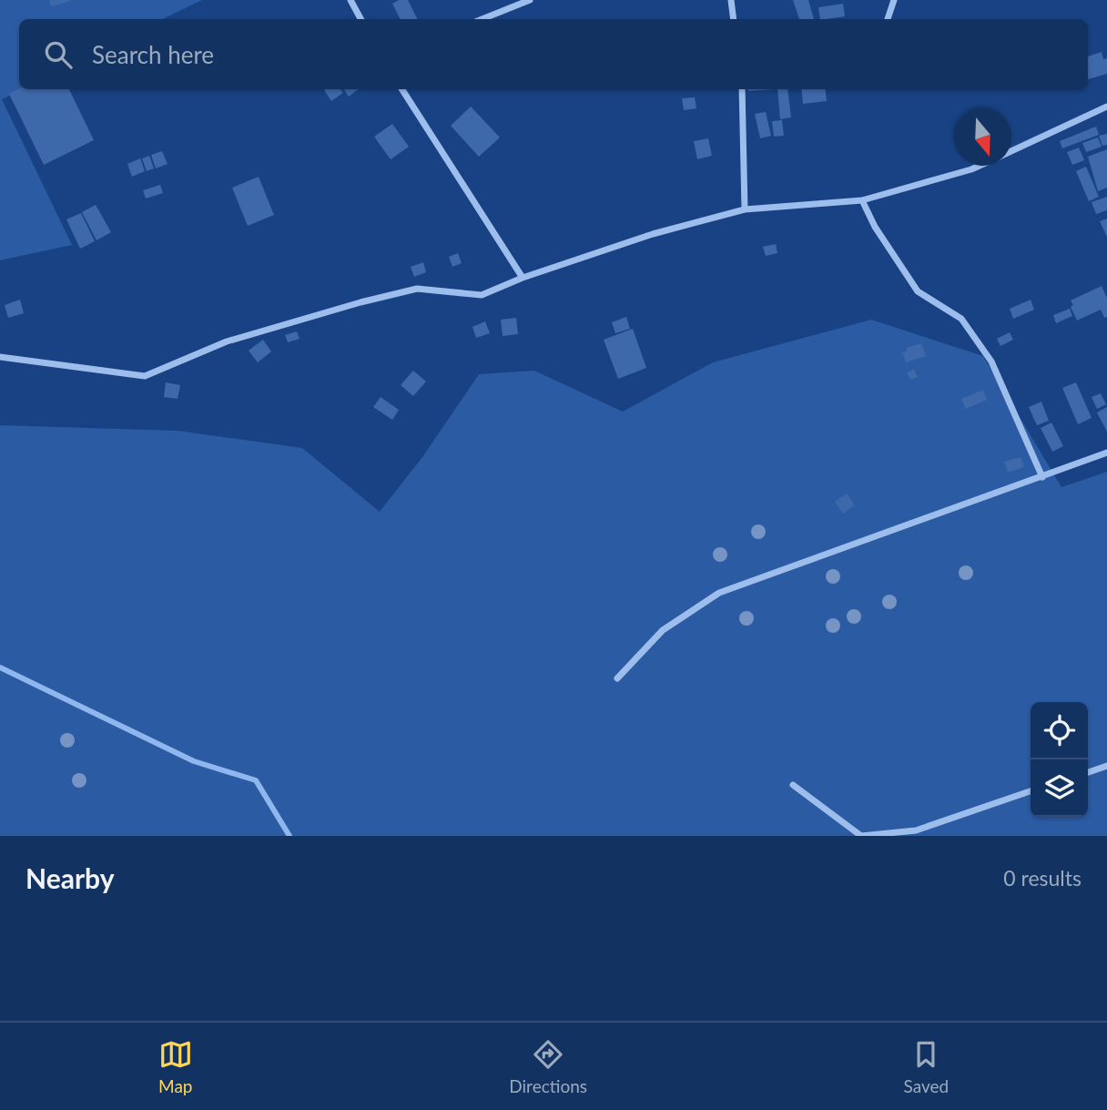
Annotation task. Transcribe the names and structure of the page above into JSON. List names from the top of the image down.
{
  "north": "bottom",
  "page": {
    "search": "Search here",
    "heading": ["Nearby", "0 results"],
    "nav": ["Map", "Directions", "Saved"]
  }
}
